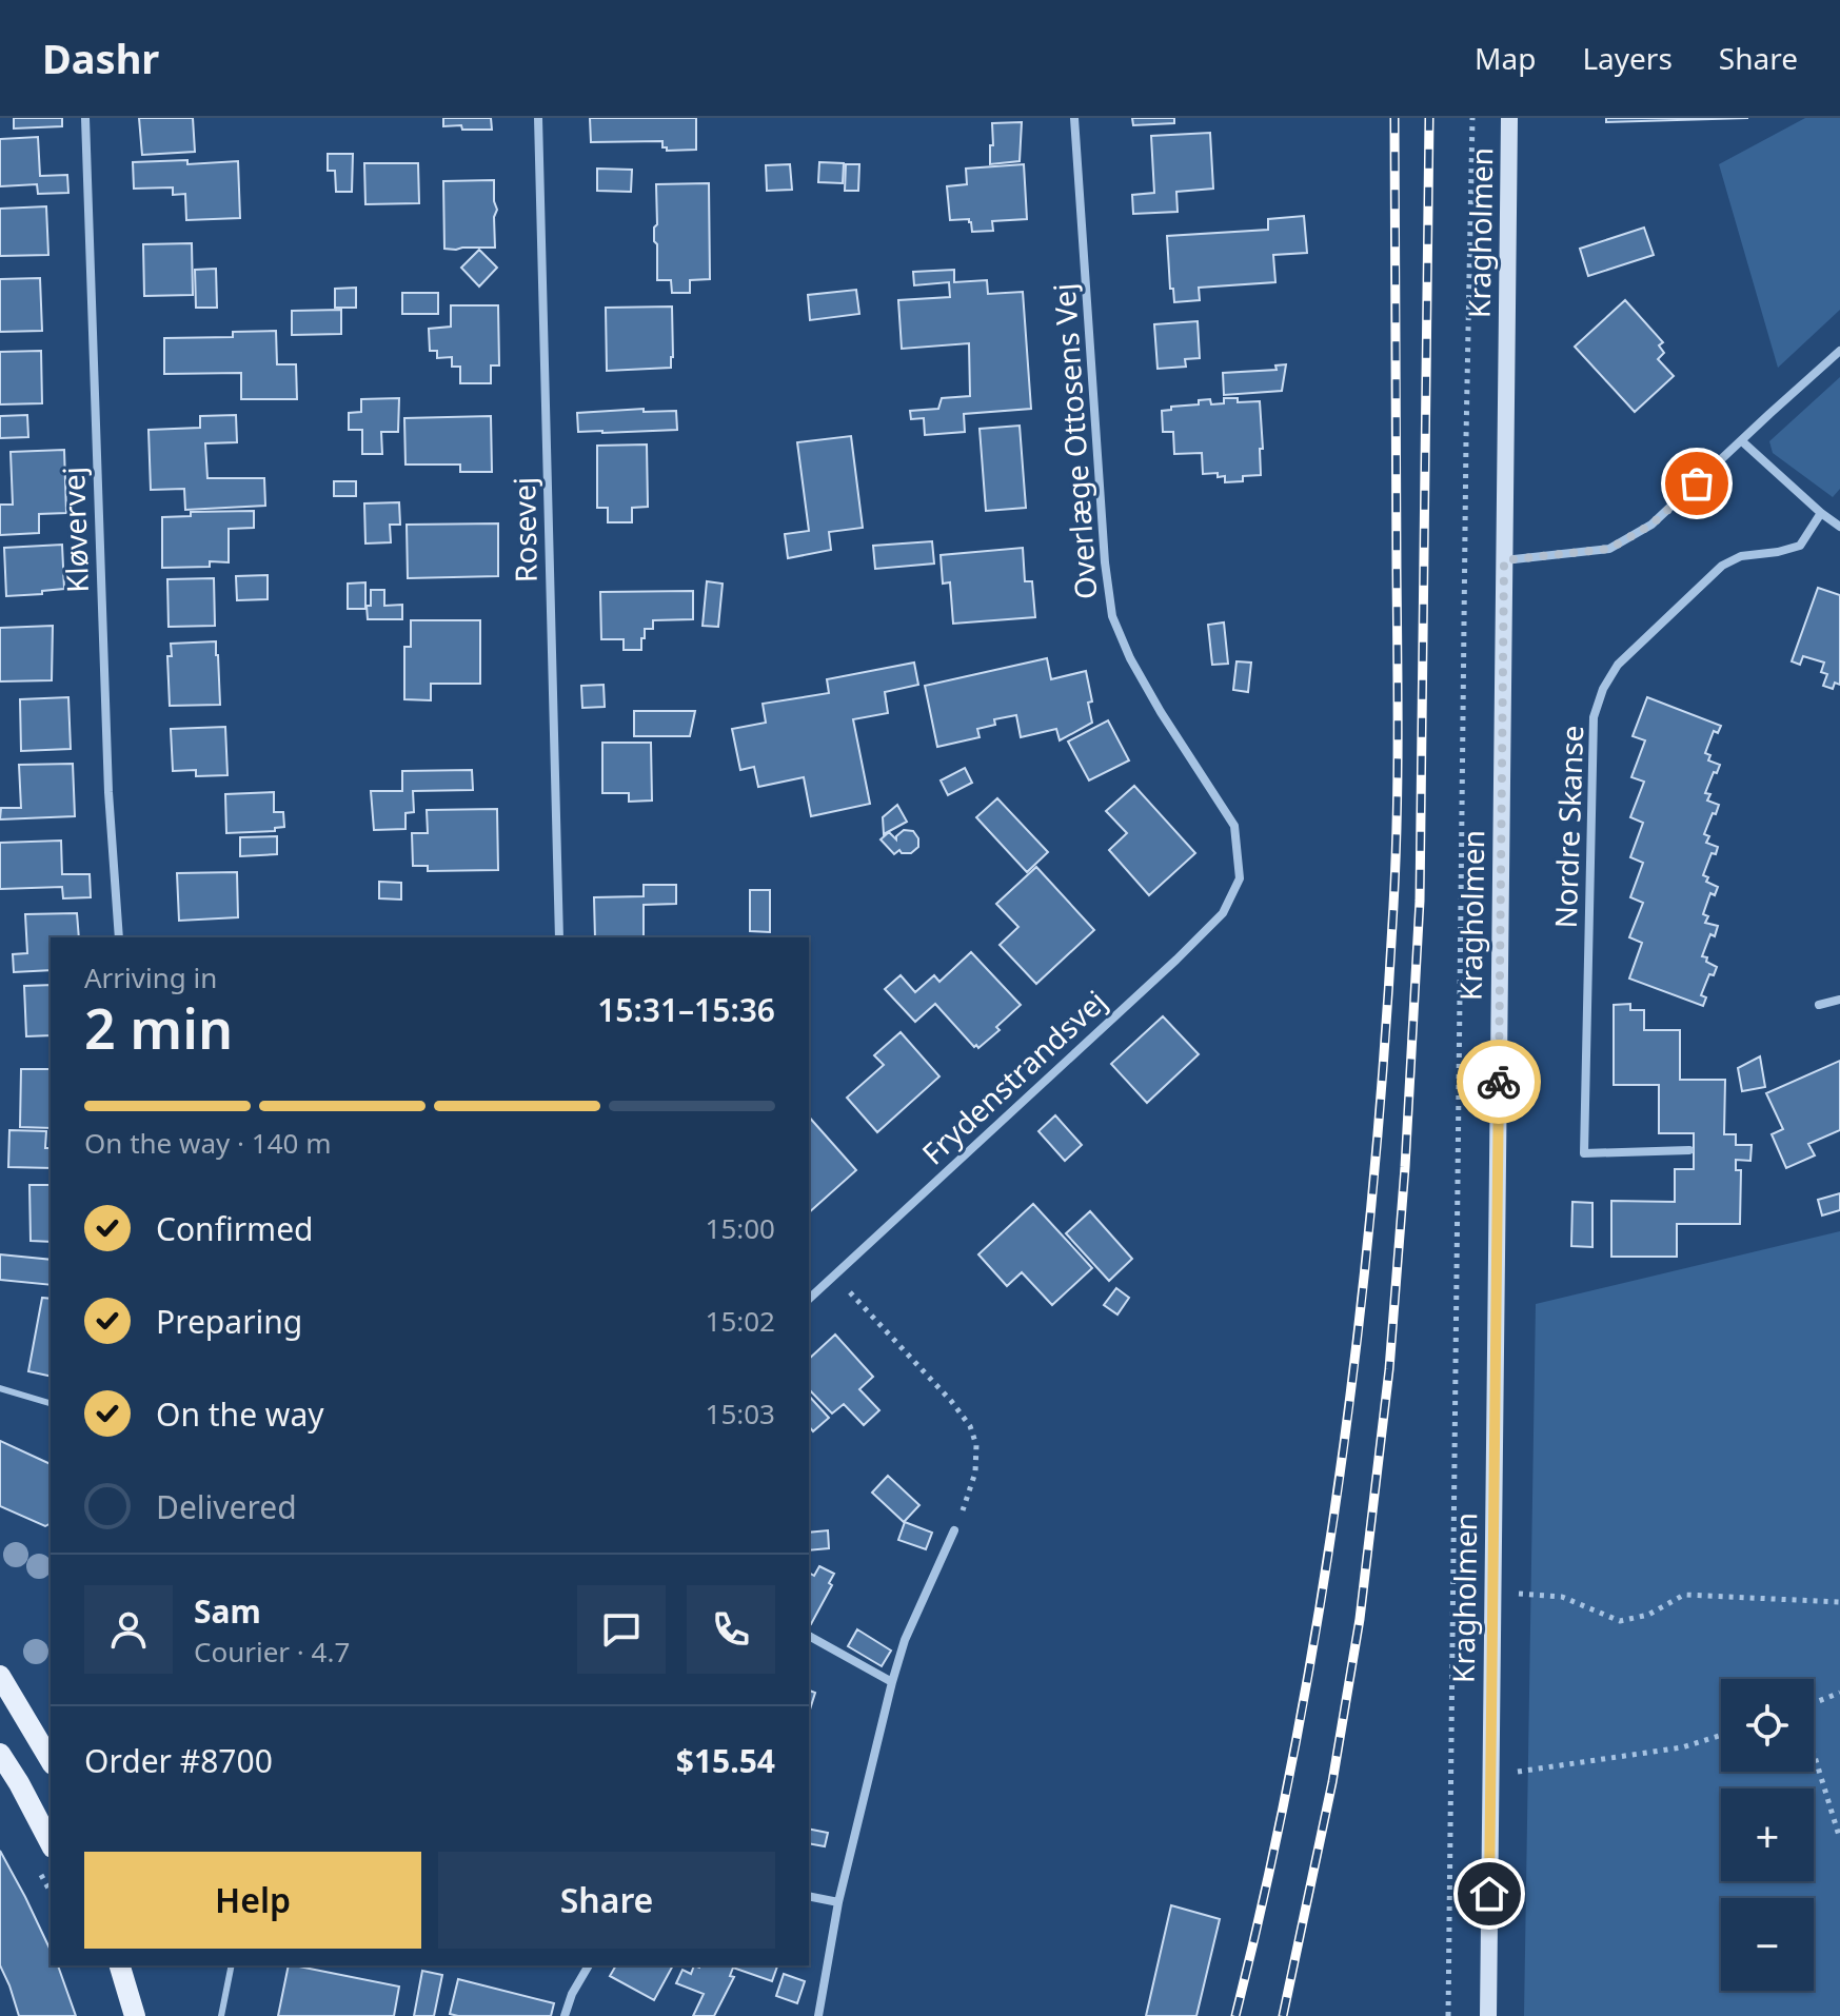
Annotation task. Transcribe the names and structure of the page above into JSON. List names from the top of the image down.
{
  "streets": {
    "street": [
      "Kragholmen",
      "Overlæge Ottosens Vej",
      "Kløvervej",
      "Rosevej",
      "Nordre Skanse",
      "Frydenstrandsvej"
    ]
  },
  "crossings": [
    ["Overlæge Ottosens Vej", "Frydenstrandsvej"]
  ],
  "page": {
    "header": "Dashr",
    "nav": ["Map", "Layers", "Share"],
    "heading": ["2 min", "Arriving in", "15:31–15:36"],
    "panel": [
      "Sam",
      "Courier · 4.7",
      "Order #8700",
      "$15.54"
    ],
    "bar": "On the way · 140 m",
    "list": [
      ["Confirmed", "15:00"],
      ["Preparing", "15:02"],
      ["On the way", "15:03"],
      "Delivered"
    ],
    "map_buttons": ["+", "−"],
    "buttons": ["Help", "Share"]
  }
}
